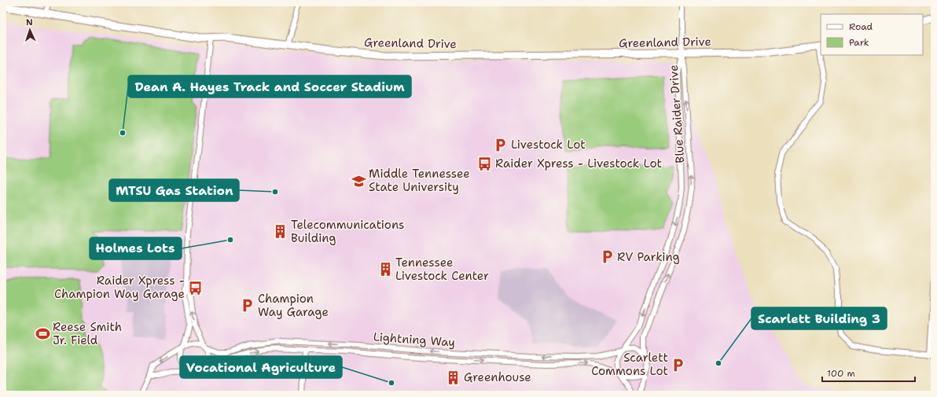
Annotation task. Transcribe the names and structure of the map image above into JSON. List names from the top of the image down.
{
  "streets": {
    "street": ["Greenland Drive", "Blue Raider Drive", "Lightning Way"]
  },
  "crossings": [
    ["Greenland Drive", "Blue Raider Drive"],
    ["Blue Raider Drive", "Lightning Way"]
  ],
  "places": {
    "other": [
      "Dean A. Hayes Track and Soccer Stadium",
      "MTSU Gas Station",
      "Holmes Lots",
      "Scarlett Building 3",
      "Vocational Agriculture"
    ],
    "parking": [
      "Livestock Lot",
      "RV Parking",
      "Champion Way Garage",
      "Scarlett Commons Lot"
    ],
    "bus stop": ["Raider Xpress - Livestock Lot", "Raider Xpress - Champion Way Garage"],
    "school or university": ["Middle Tennessee State University"],
    "building": ["Telecommunications Building", "Tennessee Livestock Center", "Greenhouse"],
    "sports": ["Reese Smith Jr. Field"]
  },
  "legend": ["Road", "Park"],
  "scale_bar": "100 m",
  "north": "top"
}
